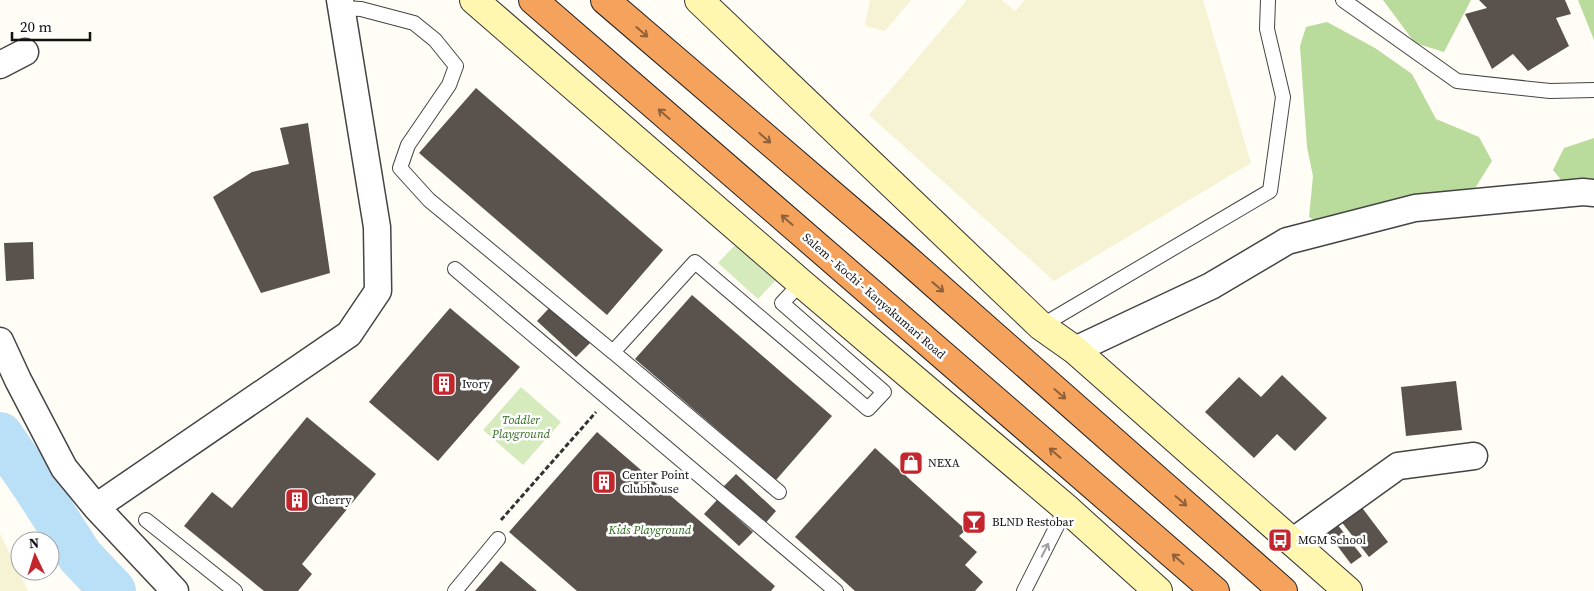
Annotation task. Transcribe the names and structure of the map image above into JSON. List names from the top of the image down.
{
  "streets": {
    "highway": ["Salem - Kochi - Kanyakumari Road"]
  },
  "parks": ["Toddler Playground", "Kids Playground"],
  "places": {
    "building": ["Ivory", "Center Point Clubhouse", "Cherry"],
    "shop": ["NEXA"],
    "bar": ["BLND Restobar"],
    "bus stop": ["MGM School"]
  },
  "scale_bar": "20 m",
  "north": "top"
}
